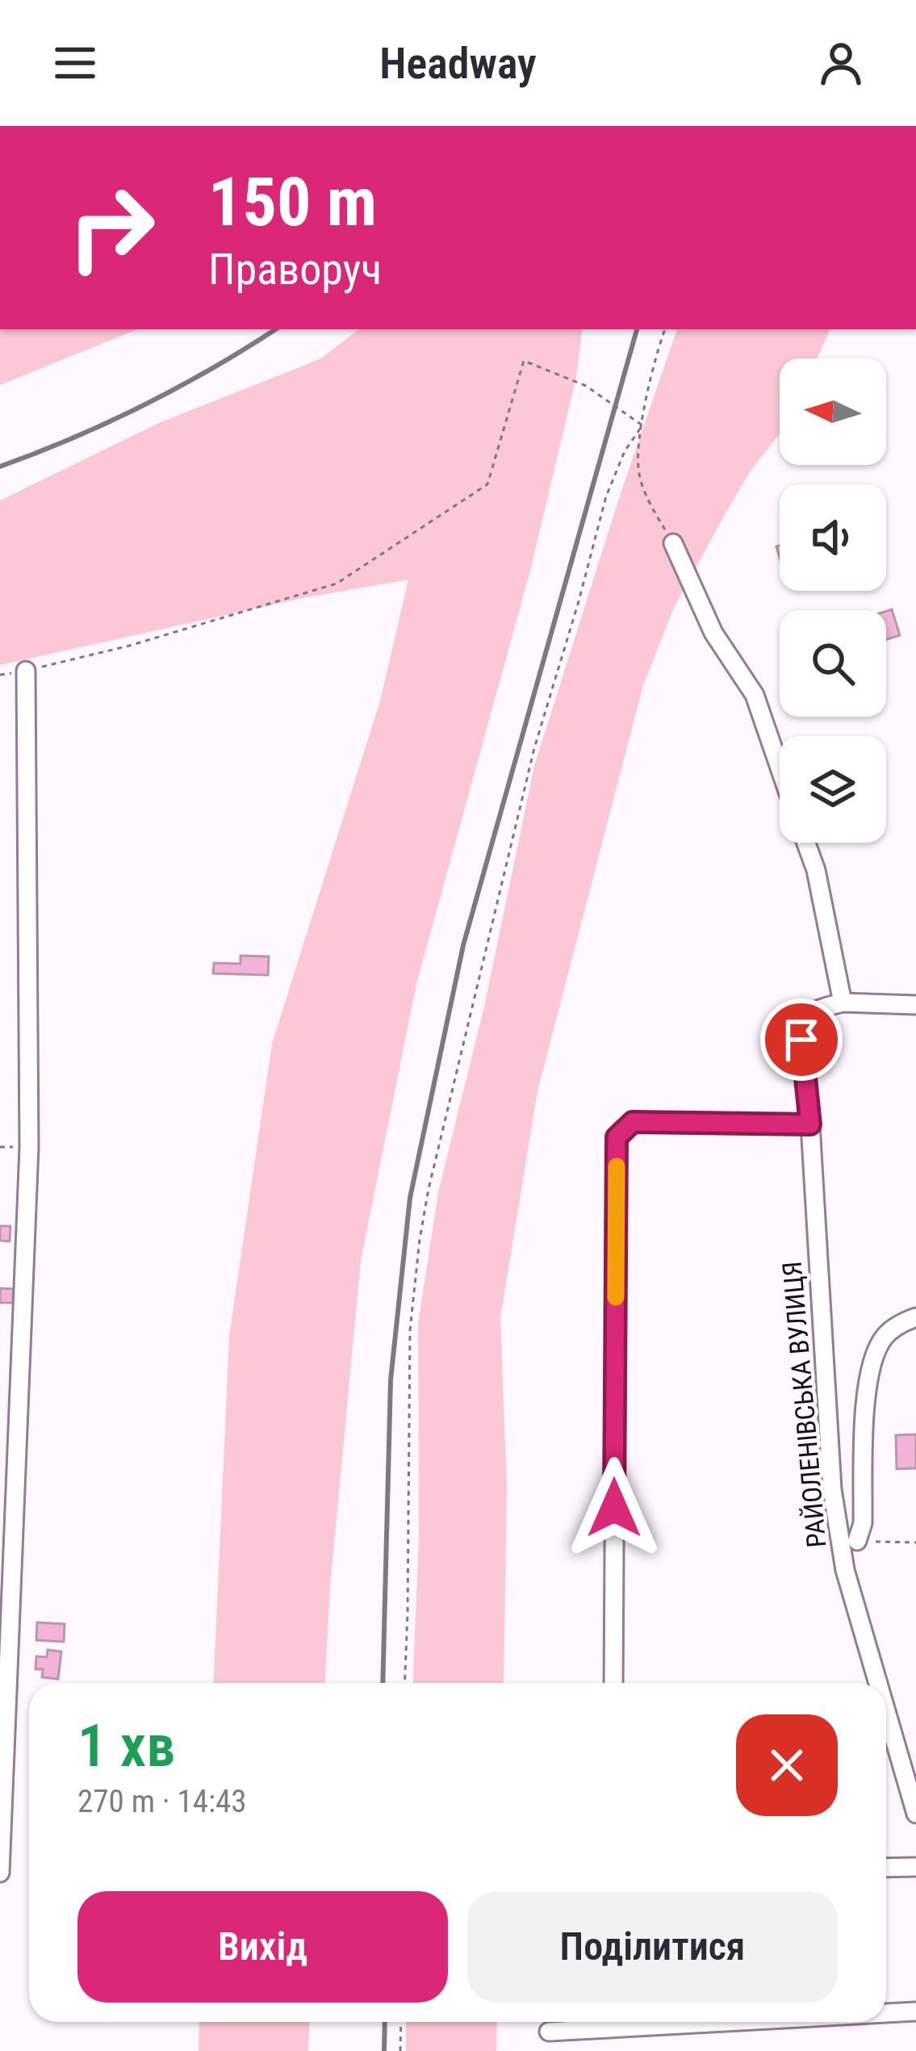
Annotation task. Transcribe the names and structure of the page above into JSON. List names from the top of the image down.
{
  "streets": {
    "street": ["РАЙОЛЕНІВСЬКА ВУЛИЦЯ"]
  },
  "north": "left",
  "page": {
    "header": "Headway",
    "turn": ["150 m", "Праворуч"],
    "heading": ["1 хв", "270 m · 14:43"],
    "buttons": ["Вихід", "Поділитися"]
  }
}
